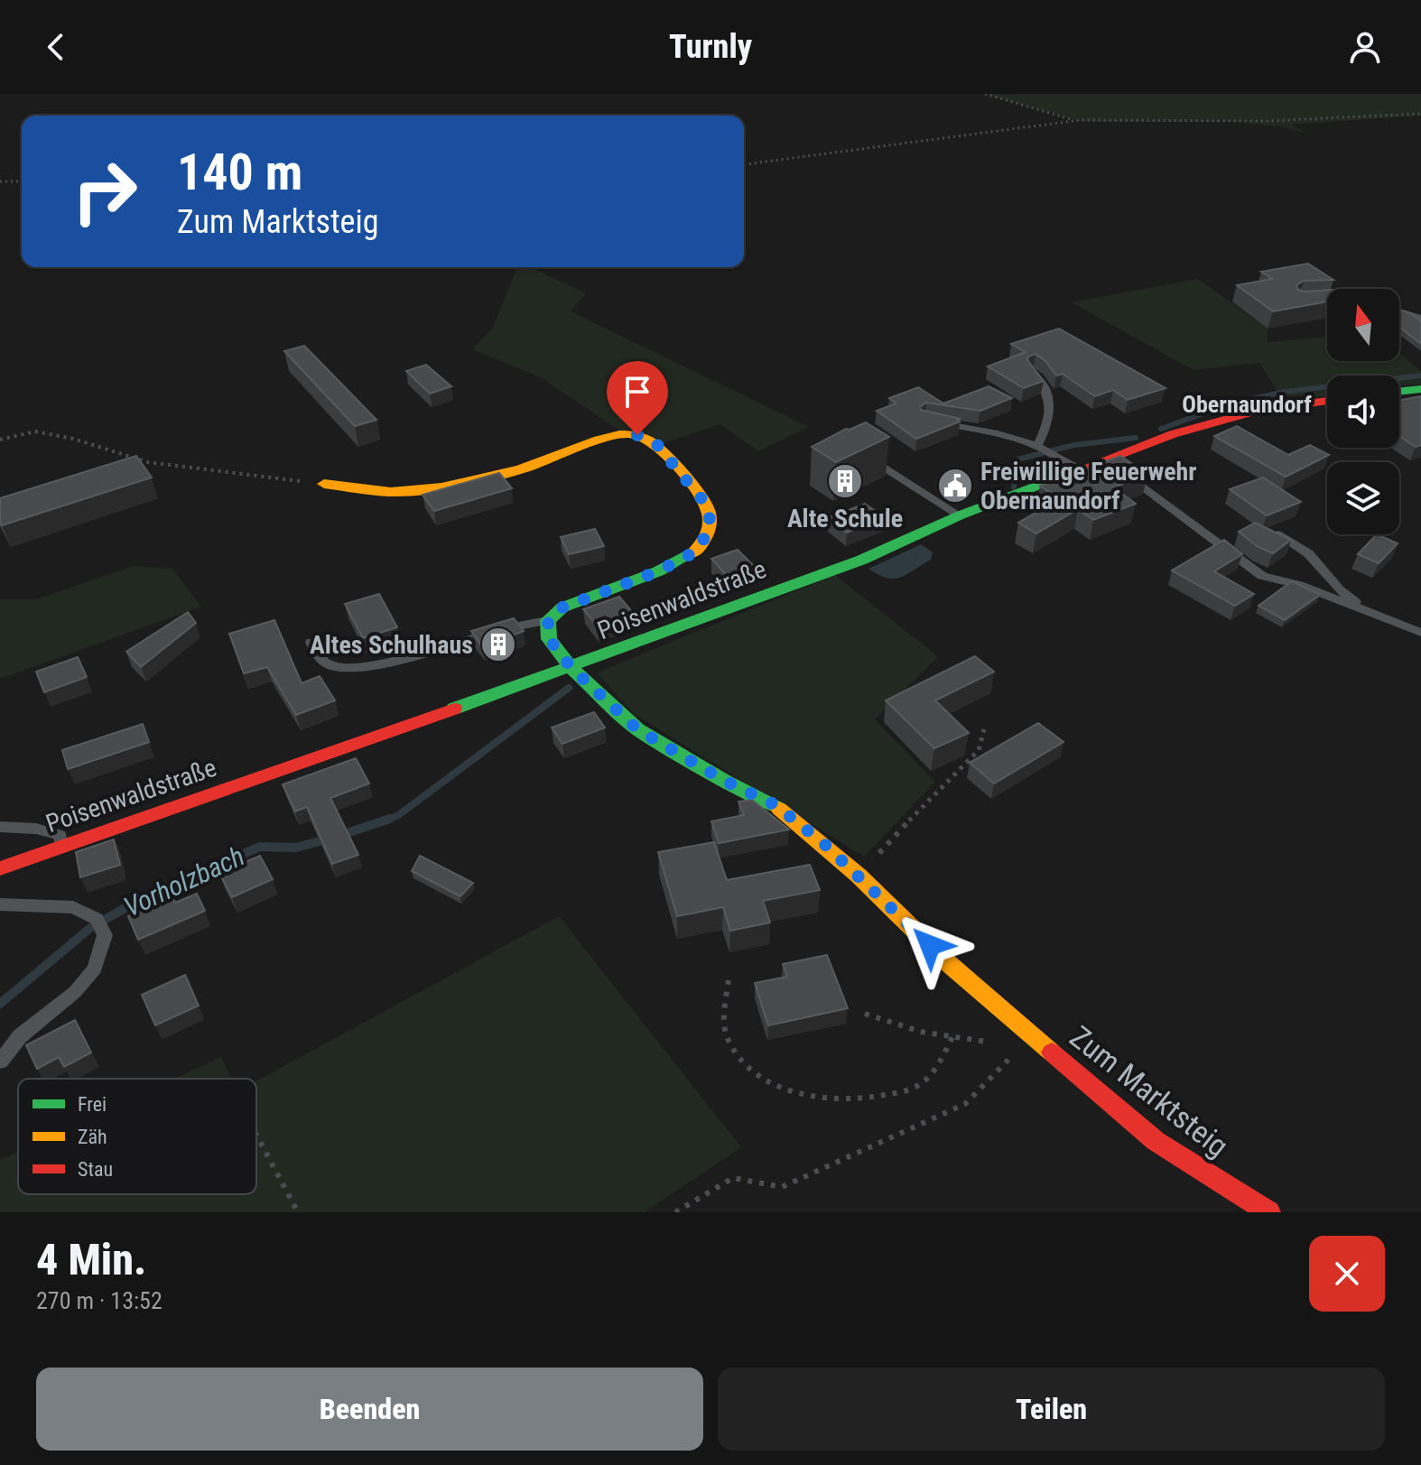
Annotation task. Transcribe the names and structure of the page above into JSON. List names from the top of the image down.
{
  "streets": {
    "street": ["Poisenwaldstraße", "Zum Marktsteig"]
  },
  "crossings": [
    ["Poisenwaldstraße", "Zum Marktsteig"]
  ],
  "districts": ["Obernaundorf"],
  "water": ["Vorholzbach"],
  "places": {
    "building": ["Alte Schule", "Altes Schulhaus"],
    "public building": ["Freiwillige Feuerwehr Obernaundorf"]
  },
  "legend": ["Frei", "Zäh", "Stau"],
  "north": "top",
  "page": {
    "header": "Turnly",
    "turn": ["140 m", "Zum Marktsteig"],
    "heading": ["4 Min.", "270 m · 13:52"],
    "buttons": ["Beenden", "Teilen"]
  }
}
